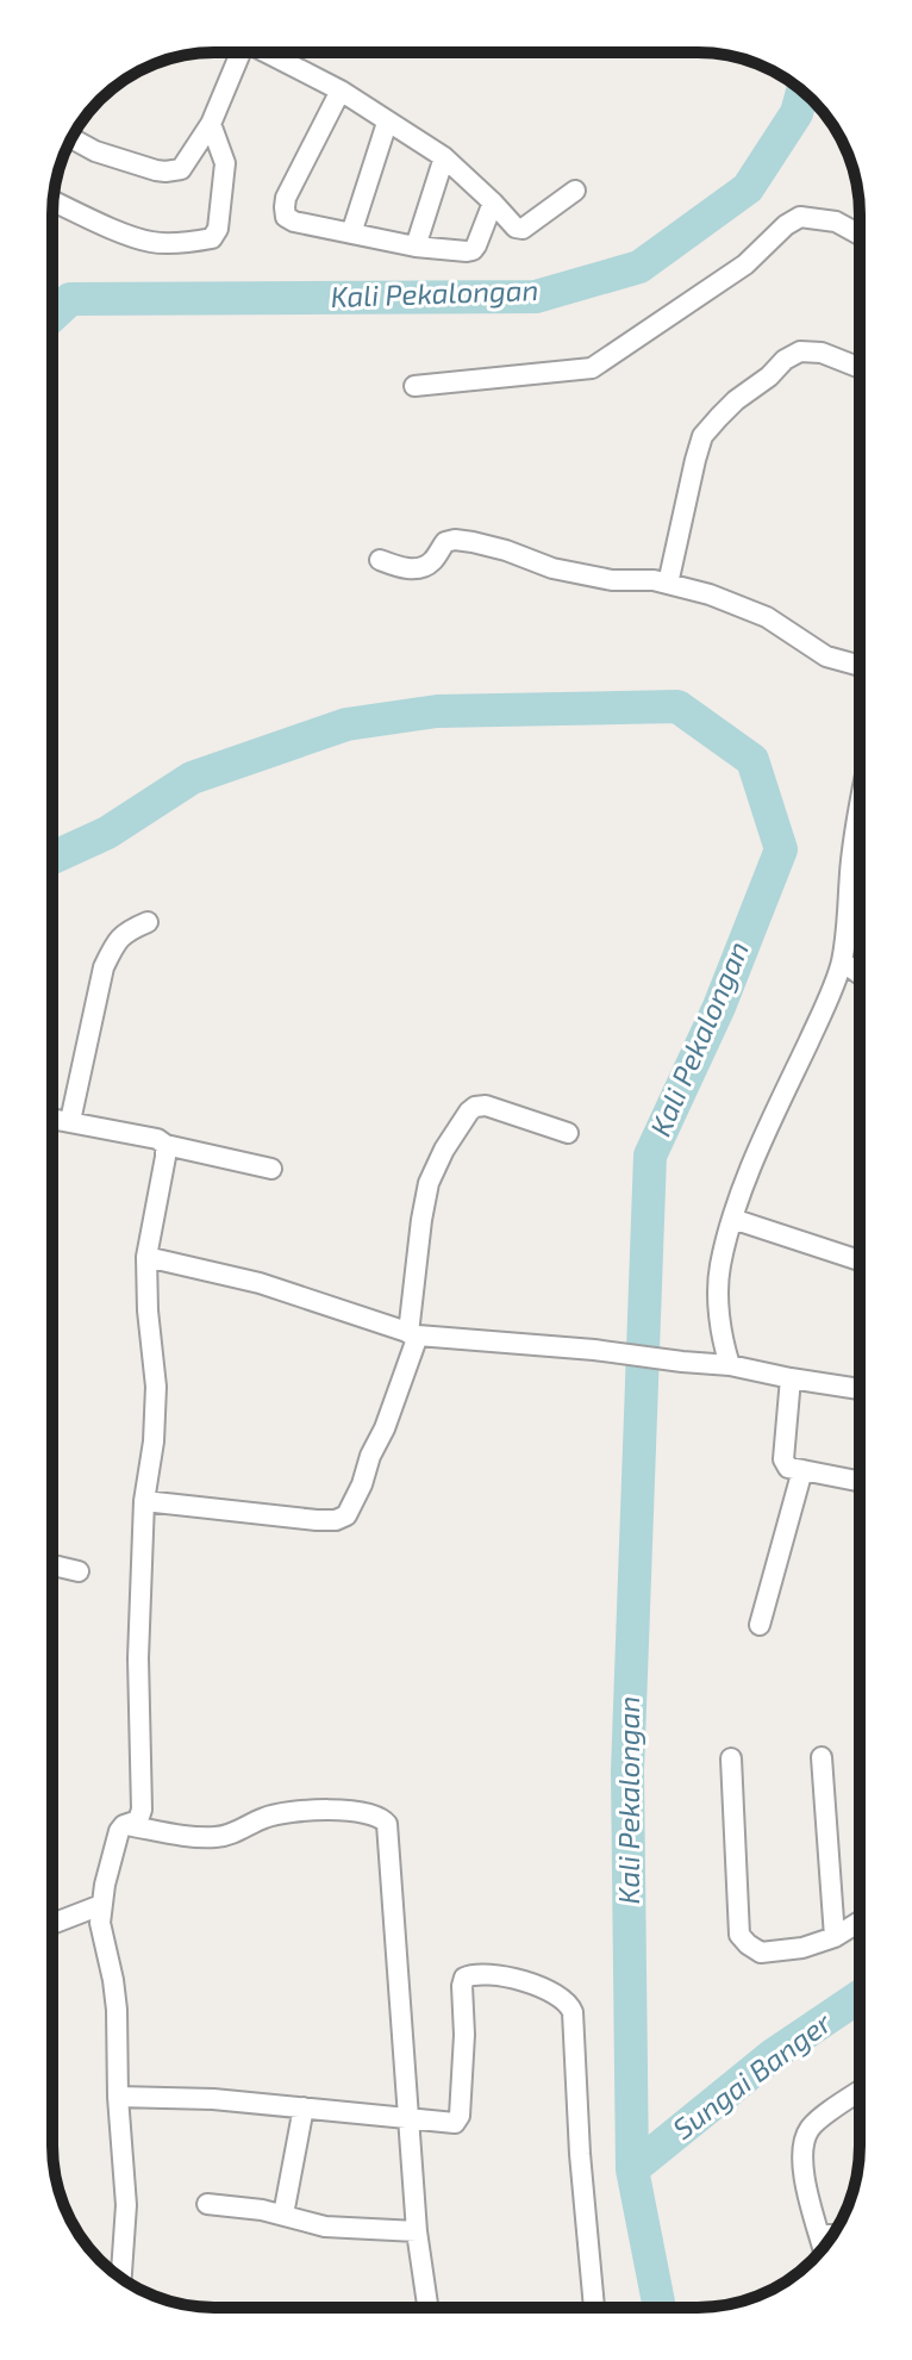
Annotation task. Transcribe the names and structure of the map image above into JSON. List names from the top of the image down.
{
  "water": ["Kali Pekalongan", "Sungai Banger"]
}
